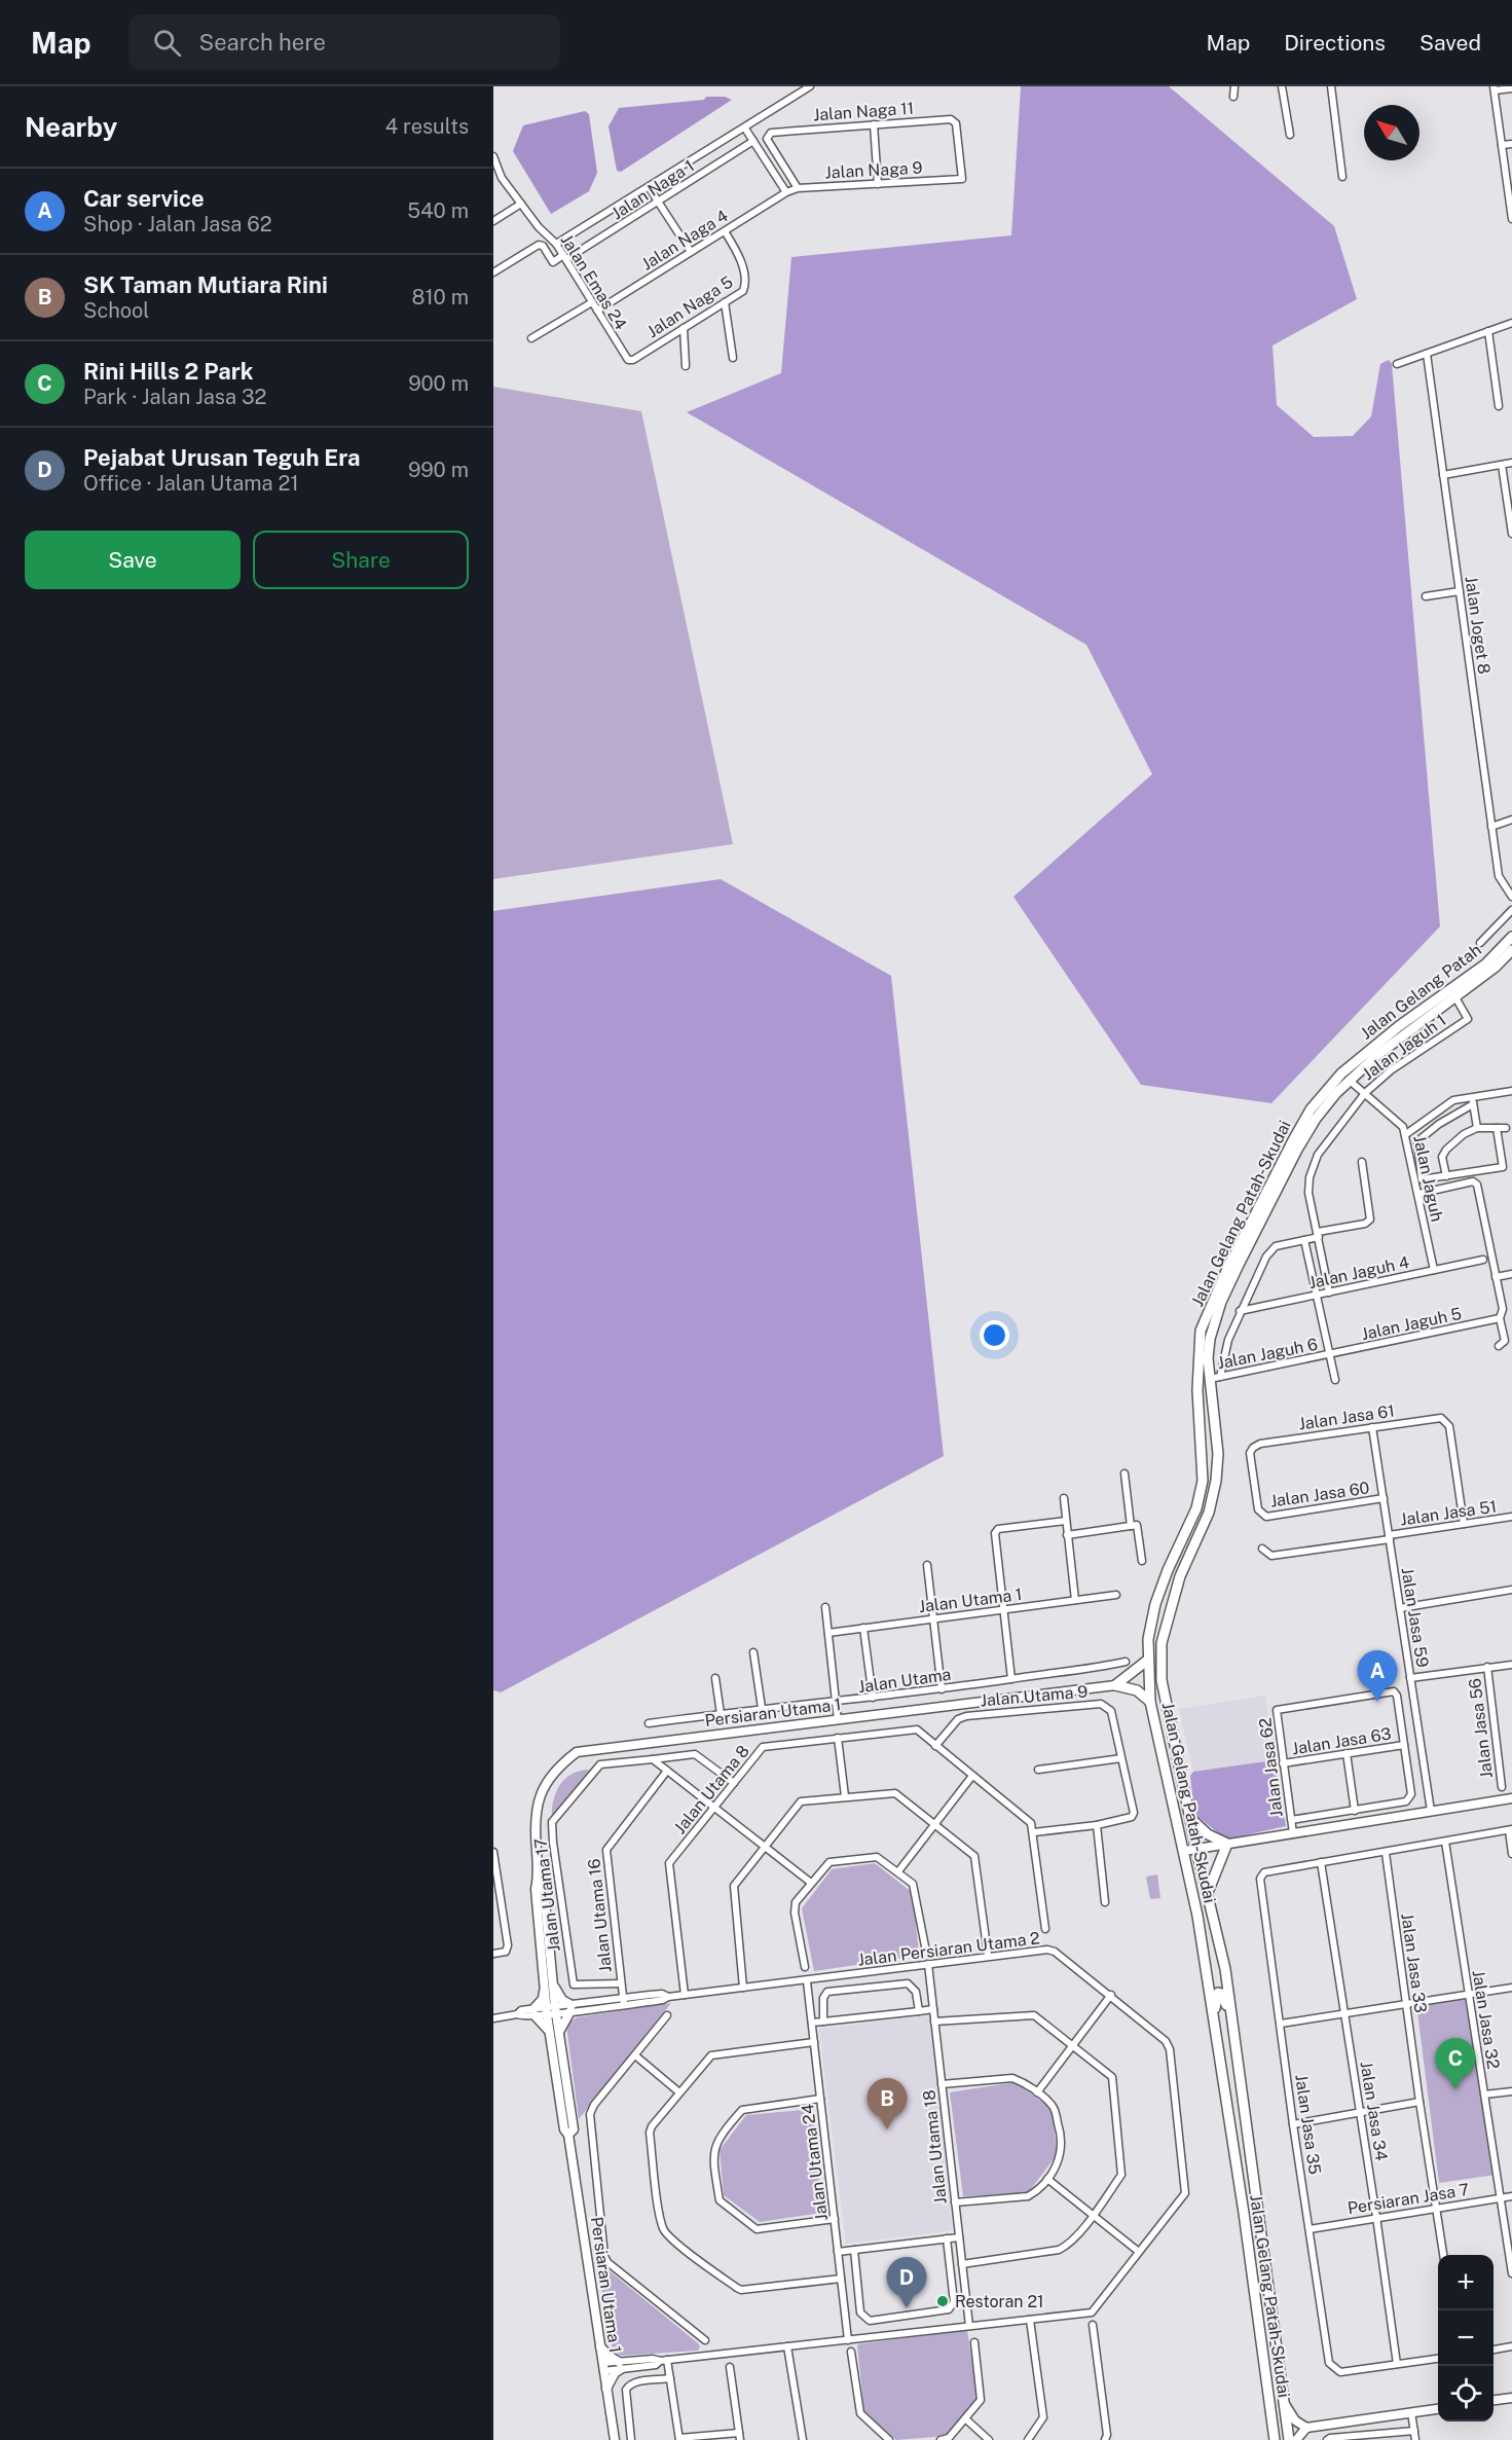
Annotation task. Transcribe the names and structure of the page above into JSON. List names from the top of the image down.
{
  "streets": {
    "main road": ["Jalan Gelang Patah", "Jalan Gelang Patah-Skudai"],
    "street": [
      "Jalan Naga 11",
      "Jalan Naga 9",
      "Jalan Naga 1",
      "Jalan Naga 4",
      "Jalan Emas 24",
      "Jalan Naga 5",
      "Jalan Joget 8",
      "Jalan Jaguh 1",
      "Jalan Jaguh",
      "Jalan Jaguh 4",
      "Jalan Jaguh 5",
      "Jalan Jaguh 6",
      "Jalan Jasa 61",
      "Jalan Jasa 60",
      "Jalan Jasa 51",
      "Jalan Utama 1",
      "Jalan Jasa 59",
      "Jalan Utama",
      "Jalan Utama 9",
      "Persiaran Utama 1",
      "Jalan Jasa 56",
      "Jalan Jasa 63",
      "Jalan Jasa 62",
      "Jalan Utama 8",
      "Jalan Utama 17",
      "Jalan Utama 16",
      "Jalan Persiaran Utama 2",
      "Jalan Jasa 33",
      "Jalan Jasa 32",
      "Jalan Jasa 34",
      "Jalan Jasa 35",
      "Jalan Utama 18",
      "Jalan Utama 24",
      "Persiaran Jasa 7"
    ]
  },
  "crossings": [
    ["Jalan Naga 11", "Jalan Naga 9"],
    ["Jalan Naga 9", "Jalan Naga 4"],
    ["Jalan Naga 1", "Jalan Emas 24"],
    ["Jalan Naga 4", "Jalan Emas 24"],
    ["Jalan Naga 4", "Jalan Naga 5"],
    ["Jalan Emas 24", "Jalan Naga 5"],
    ["Jalan Gelang Patah", "Jalan Jaguh 1"],
    ["Jalan Gelang Patah", "Jalan Jaguh"],
    ["Jalan Gelang Patah", "Jalan Gelang Patah-Skudai"],
    ["Jalan Jaguh 1", "Jalan Jaguh"],
    ["Jalan Jaguh 1", "Jalan Jaguh 4"],
    ["Jalan Jaguh", "Jalan Gelang Patah-Skudai"],
    ["Jalan Jaguh", "Jalan Jaguh 4"],
    ["Jalan Gelang Patah-Skudai", "Jalan Jaguh 6"],
    ["Jalan Jaguh 5", "Jalan Jaguh 6"],
    ["Jalan Jasa 61", "Jalan Jasa 60"],
    ["Jalan Jasa 61", "Jalan Jasa 51"],
    ["Jalan Jasa 61", "Jalan Jasa 59"],
    ["Jalan Jasa 60", "Jalan Jasa 59"],
    ["Jalan Jasa 51", "Jalan Jasa 59"],
    ["Jalan Utama 9", "Jalan Utama 8"],
    ["Persiaran Utama 1", "Jalan Persiaran Utama 2"],
    ["Jalan Jasa 63", "Jalan Jasa 62"],
    ["Jalan Utama 8", "Jalan Persiaran Utama 2"],
    ["Jalan Utama 17", "Jalan Utama 16"],
    ["Jalan Utama 16", "Jalan Persiaran Utama 2"],
    ["Jalan Persiaran Utama 2", "Jalan Utama 18"],
    ["Jalan Persiaran Utama 2", "Jalan Utama 24"],
    ["Jalan Jasa 33", "Persiaran Jasa 7"],
    ["Jalan Jasa 32", "Persiaran Jasa 7"],
    ["Jalan Jasa 34", "Jalan Jasa 35"],
    ["Jalan Jasa 34", "Persiaran Jasa 7"],
    ["Jalan Jasa 35", "Persiaran Jasa 7"]
  ],
  "places": ["Restoran 21"],
  "north": "top left",
  "page": {
    "header": "Map",
    "search": "Search here",
    "nav": ["Map", "Directions", "Saved"],
    "heading": ["Nearby", "4 results"],
    "list": [
      {
        "mark": "A",
        "name": "Car service",
        "note": "Shop · Jalan Jasa 62",
        "value": "540 m"
      },
      {
        "mark": "B",
        "name": "SK Taman Mutiara Rini",
        "note": "School",
        "value": "810 m"
      },
      {
        "mark": "C",
        "name": "Rini Hills 2 Park",
        "note": "Park · Jalan Jasa 32",
        "value": "900 m"
      },
      {
        "mark": "D",
        "name": "Pejabat Urusan Teguh Era",
        "note": "Office · Jalan Utama 21",
        "value": "990 m"
      }
    ],
    "buttons": ["Save", "Share"],
    "pins": [
      "A",
      "C",
      "B",
      "D"
    ],
    "map_buttons": ["+", "−"]
  }
}
